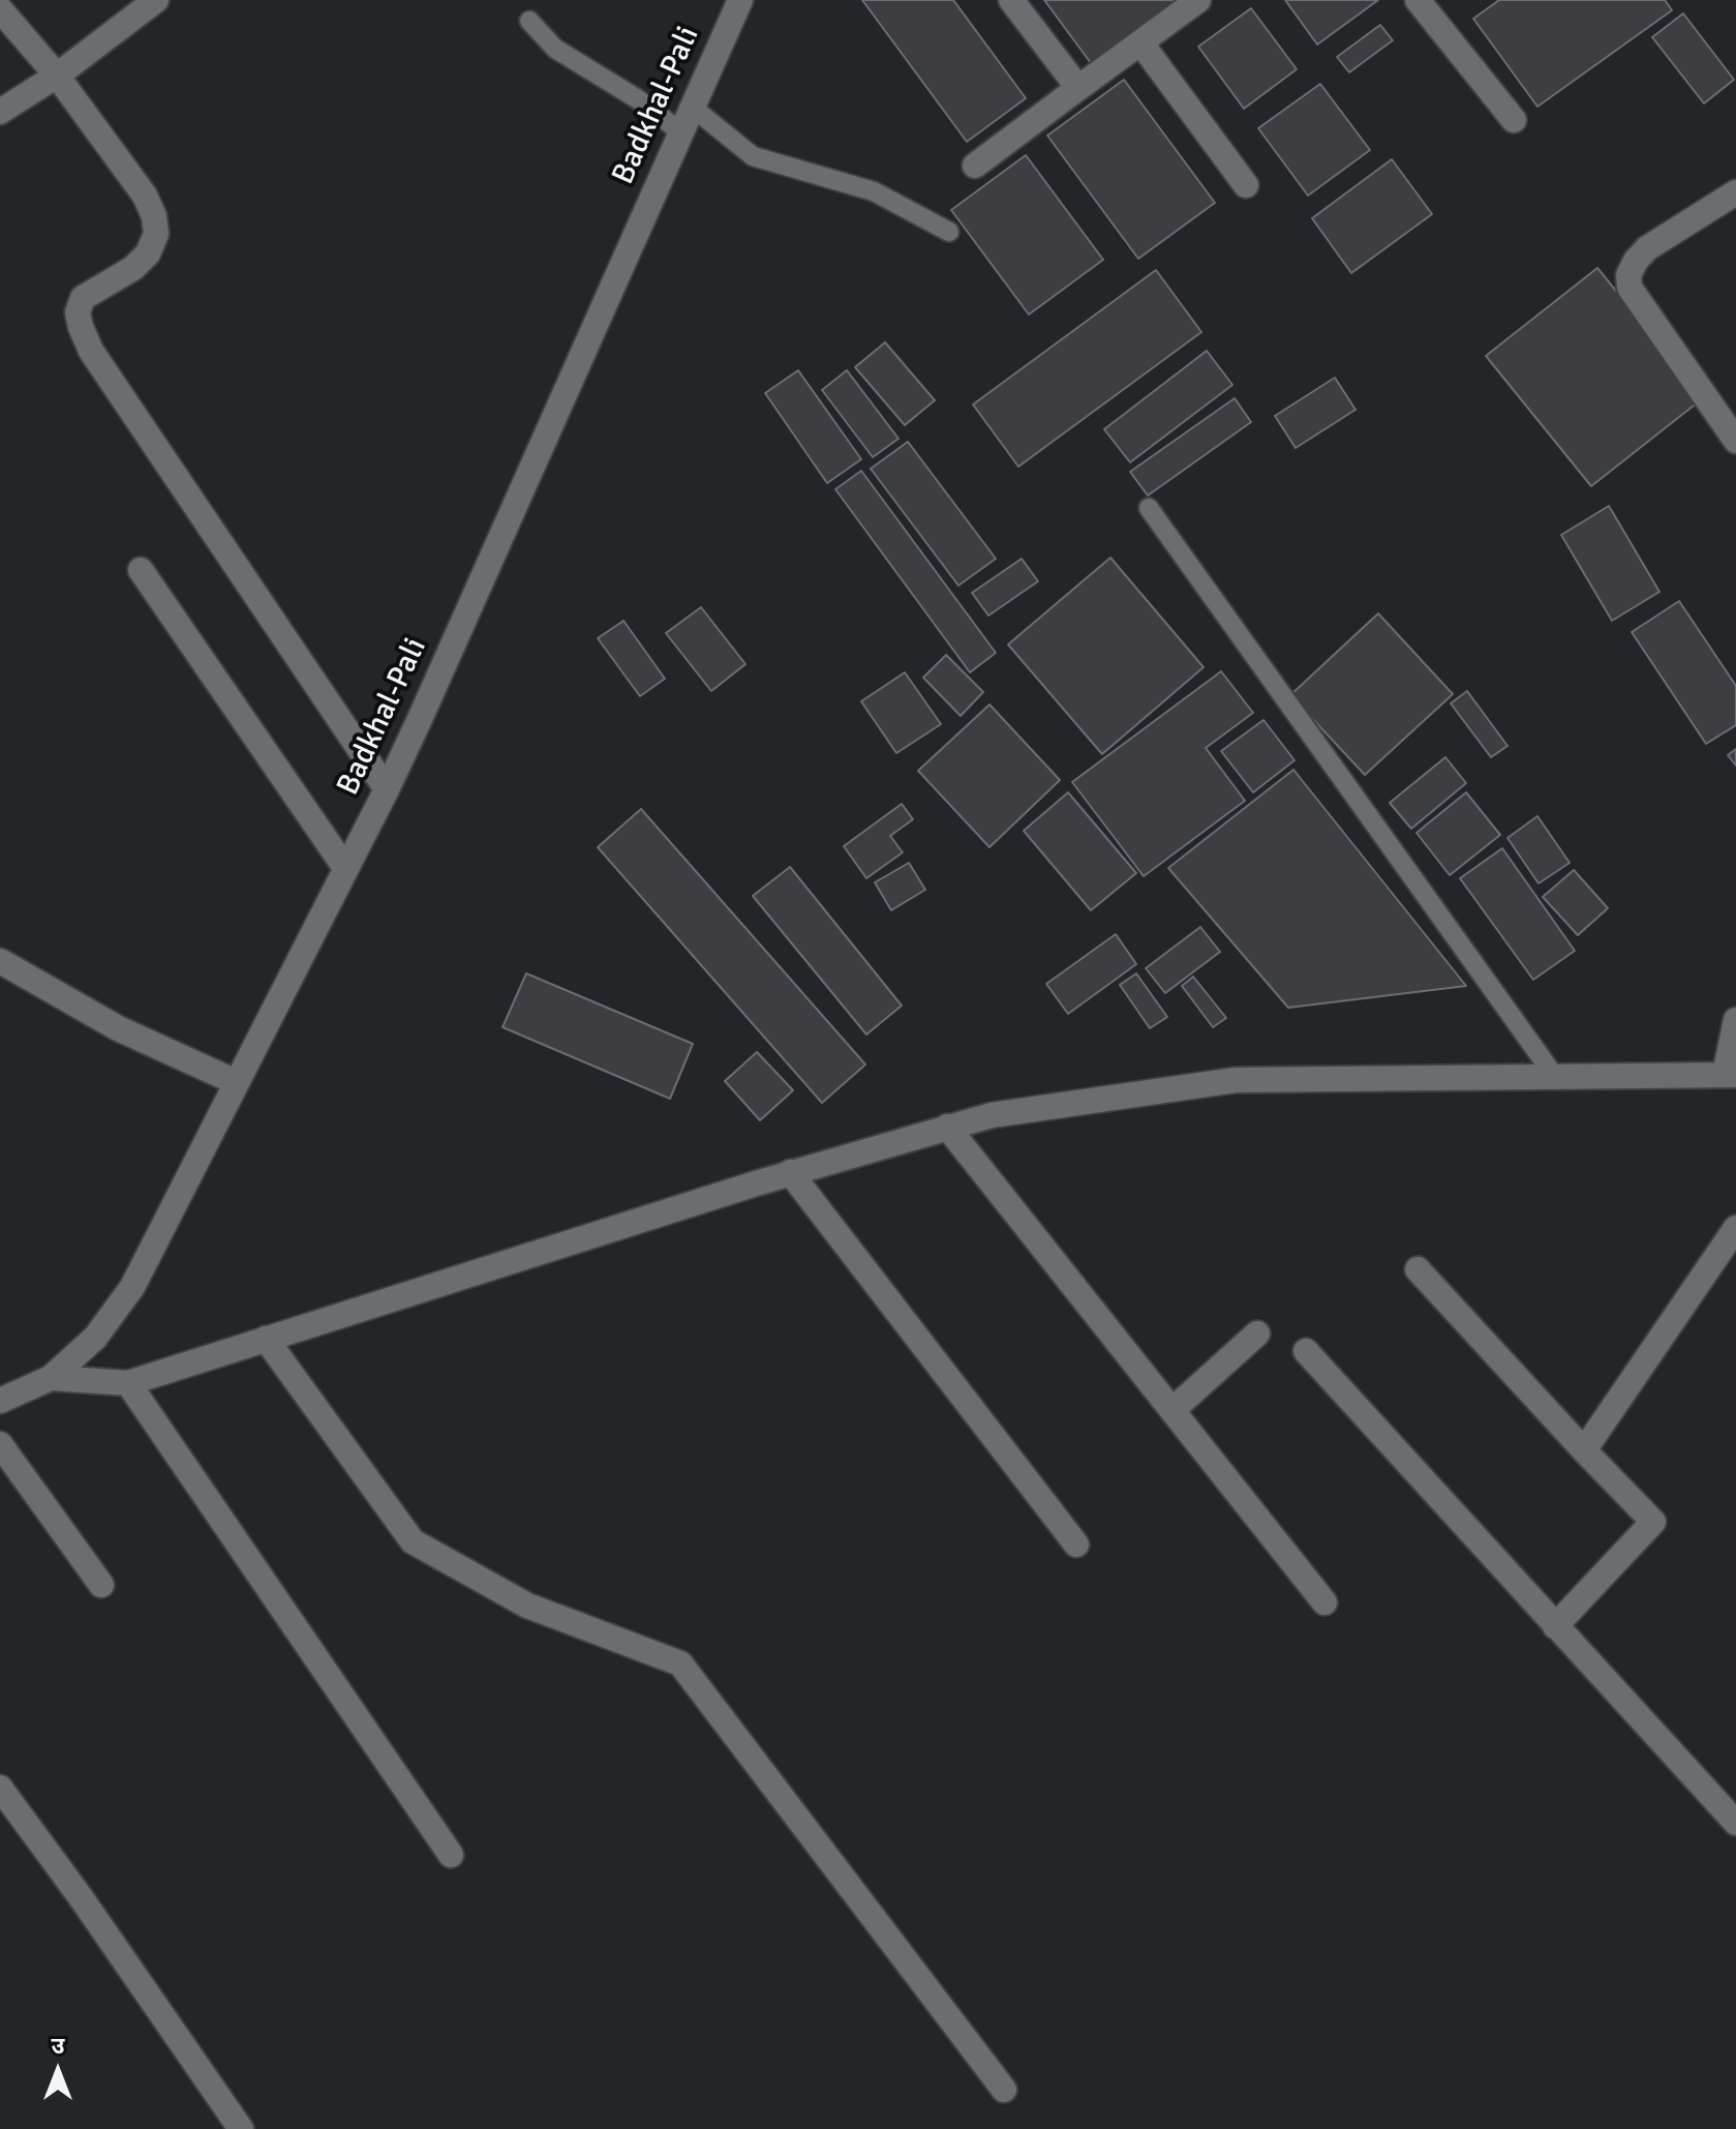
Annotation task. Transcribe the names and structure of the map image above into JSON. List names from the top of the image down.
{
  "streets": {
    "street": ["Badkhal-Pali"]
  },
  "north": "top"
}
